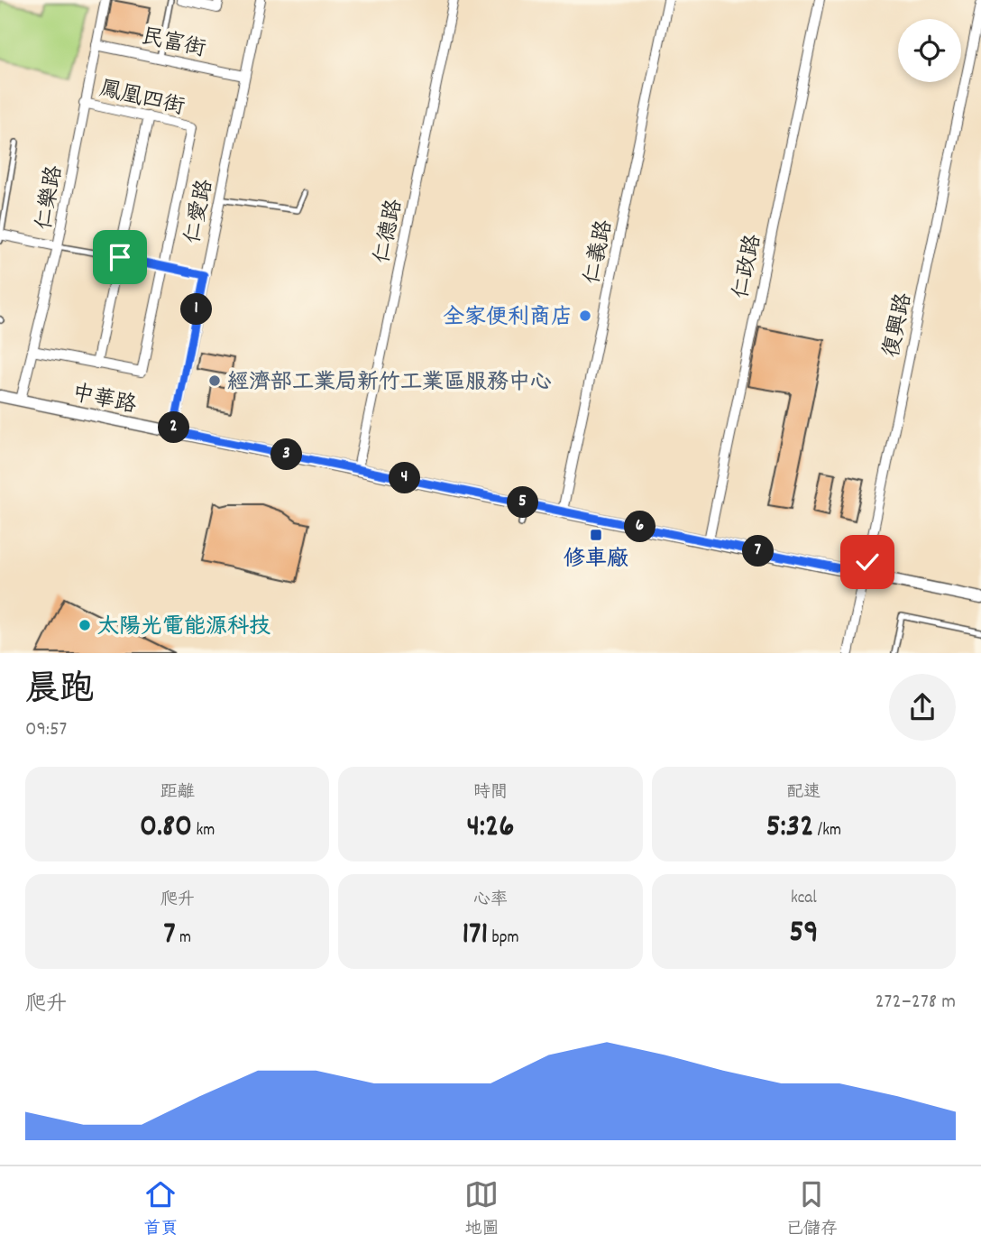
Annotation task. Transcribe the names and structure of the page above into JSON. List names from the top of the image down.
{
  "streets": {
    "street": [
      "民富街",
      "鳳凰四街",
      "仁樂路",
      "仁愛路",
      "仁德路",
      "仁義路",
      "仁政路",
      "復興路",
      "中華路"
    ]
  },
  "crossings": [
    ["民富街", "仁樂路"],
    ["民富街", "仁愛路"],
    ["鳳凰四街", "仁樂路"],
    ["仁樂路", "中華路"],
    ["仁愛路", "中華路"],
    ["仁德路", "中華路"],
    ["仁義路", "中華路"],
    ["仁政路", "中華路"],
    ["復興路", "中華路"]
  ],
  "places": {
    "other": ["全家便利商店", "經濟部工業局新竹工業區服務中心", "太陽光電能源科技"],
    "transit": ["修車廠"]
  },
  "page": {
    "pins": [
      "1",
      "2",
      "3",
      "4",
      "5",
      "6",
      "7"
    ],
    "heading": ["晨跑", "09:57"],
    "stats": [
      ["距離", "0.80 km"],
      ["時間", "4:26"],
      ["配速", "5:32 /km"],
      ["爬升", "7 m"],
      ["心率", "171 bpm"],
      ["kcal", "59"]
    ],
    "chart": ["爬升", "272–278 m"],
    "tabs": ["首頁", "地圖", "已儲存"]
  }
}
